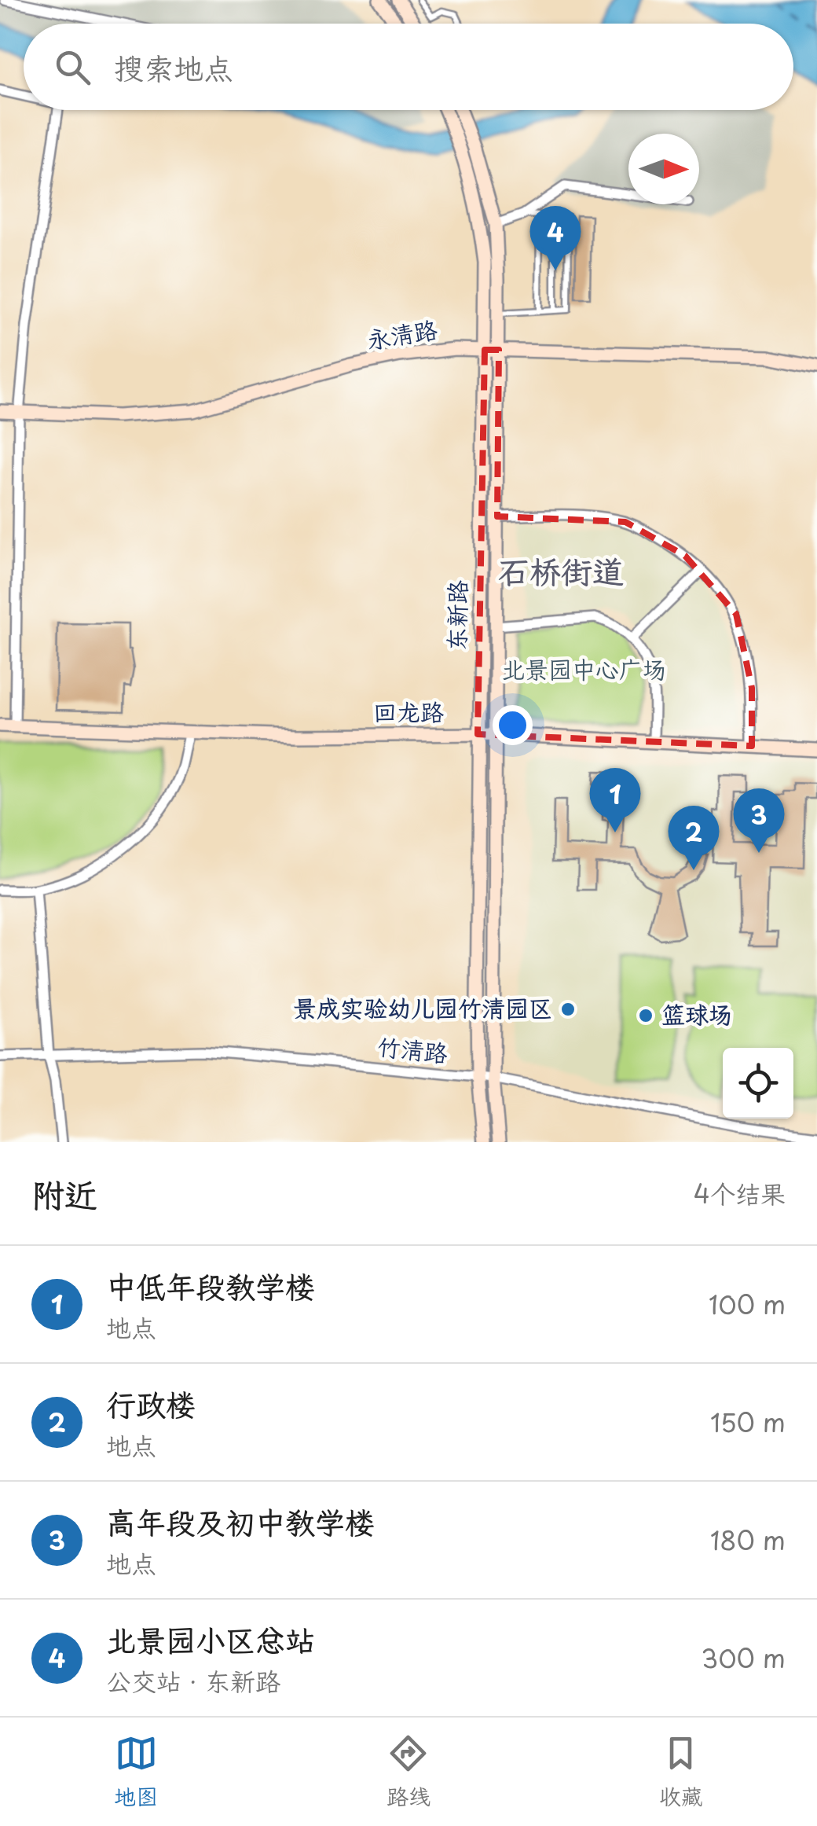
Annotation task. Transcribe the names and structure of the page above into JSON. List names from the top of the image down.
{
  "streets": {
    "main road": ["永清路", "东新路", "回龙路"],
    "street": ["竹清路"]
  },
  "crossings": [
    ["永清路", "东新路"],
    ["东新路", "回龙路"],
    ["东新路", "竹清路"]
  ],
  "districts": ["石桥街道"],
  "parks": ["北景园中心广场"],
  "places": ["景成实验幼儿园竹清园区", "篮球场"],
  "north": "right",
  "page": {
    "search": "搜索地点",
    "pins": [
      "4",
      "1",
      "3",
      "2"
    ],
    "heading": ["附近", "4个结果"],
    "list": [
      {
        "mark": "1",
        "name": "中低年段教学楼",
        "note": "地点",
        "value": "100 m"
      },
      {
        "mark": "2",
        "name": "行政楼",
        "note": "地点",
        "value": "150 m"
      },
      {
        "mark": "3",
        "name": "高年段及初中教学楼",
        "note": "地点",
        "value": "180 m"
      },
      {
        "mark": "4",
        "name": "北景园小区总站",
        "note": "公交站 · 东新路",
        "value": "300 m"
      }
    ],
    "nav": ["地图", "路线", "收藏"]
  }
}
